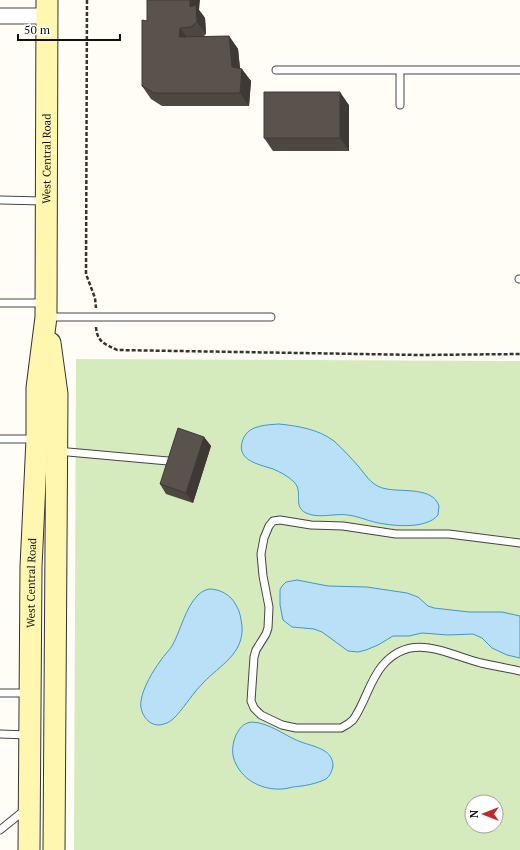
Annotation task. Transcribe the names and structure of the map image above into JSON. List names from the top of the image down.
{
  "streets": {
    "main road": ["West Central Road"]
  },
  "scale_bar": "50 m",
  "north": "left"
}
